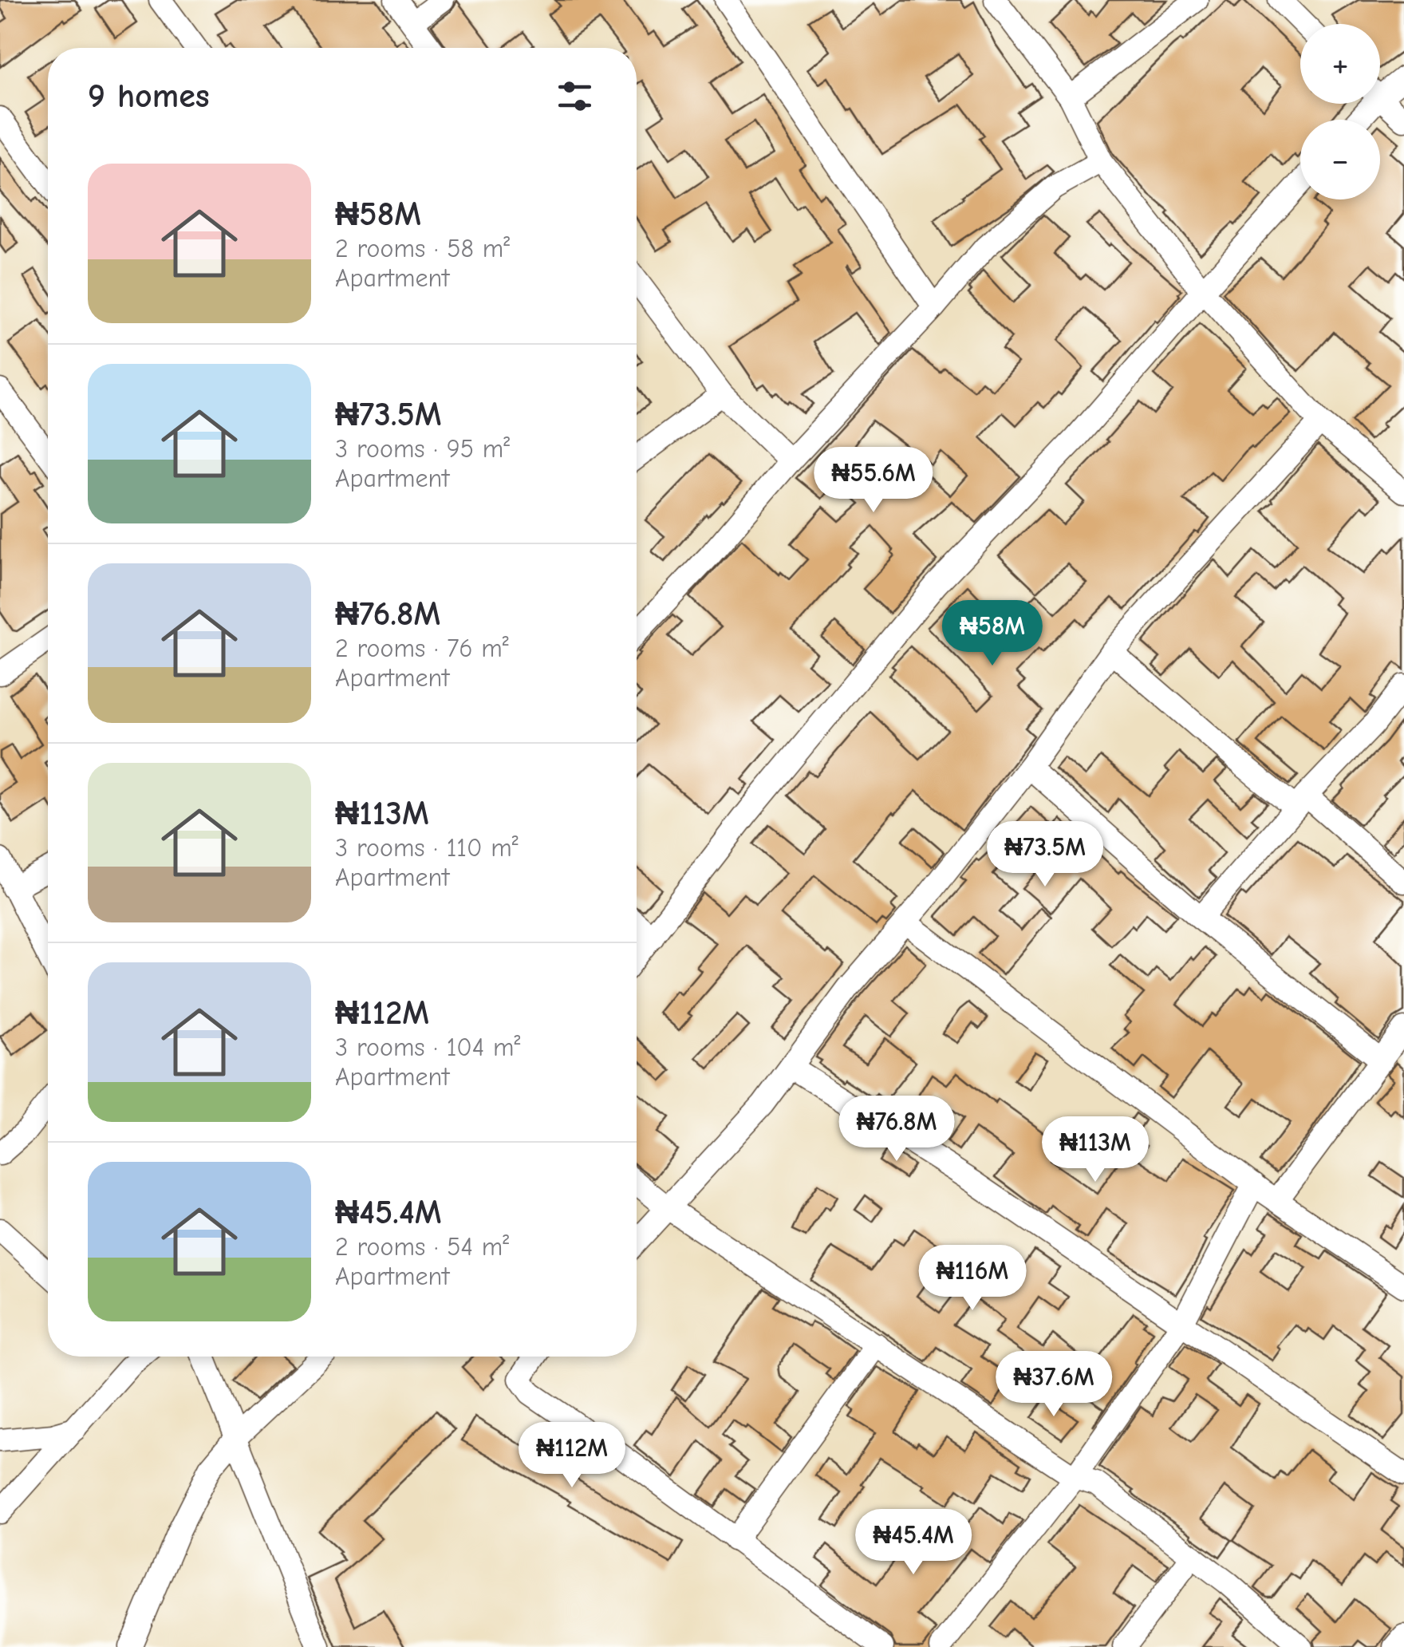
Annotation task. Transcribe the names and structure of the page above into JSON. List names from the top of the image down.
{
  "page": {
    "map_buttons": ["+", "−"],
    "heading": "9 homes",
    "list": [
      {
        "name": "₦58M",
        "note": "2 rooms · 58 m² · Apartment"
      },
      {
        "name": "₦73.5M",
        "note": "3 rooms · 95 m² · Apartment"
      },
      {
        "name": "₦76.8M",
        "note": "2 rooms · 76 m² · Apartment"
      },
      {
        "name": "₦113M",
        "note": "3 rooms · 110 m² · Apartment"
      },
      {
        "name": "₦112M",
        "note": "3 rooms · 104 m² · Apartment"
      },
      {
        "name": "₦45.4M",
        "note": "2 rooms · 54 m² · Apartment"
      }
    ],
    "price": [
      "₦55.6M",
      "₦58M",
      "₦73.5M",
      "₦76.8M",
      "₦113M",
      "₦116M",
      "₦37.6M",
      "₦112M",
      "₦45.4M"
    ]
  }
}
